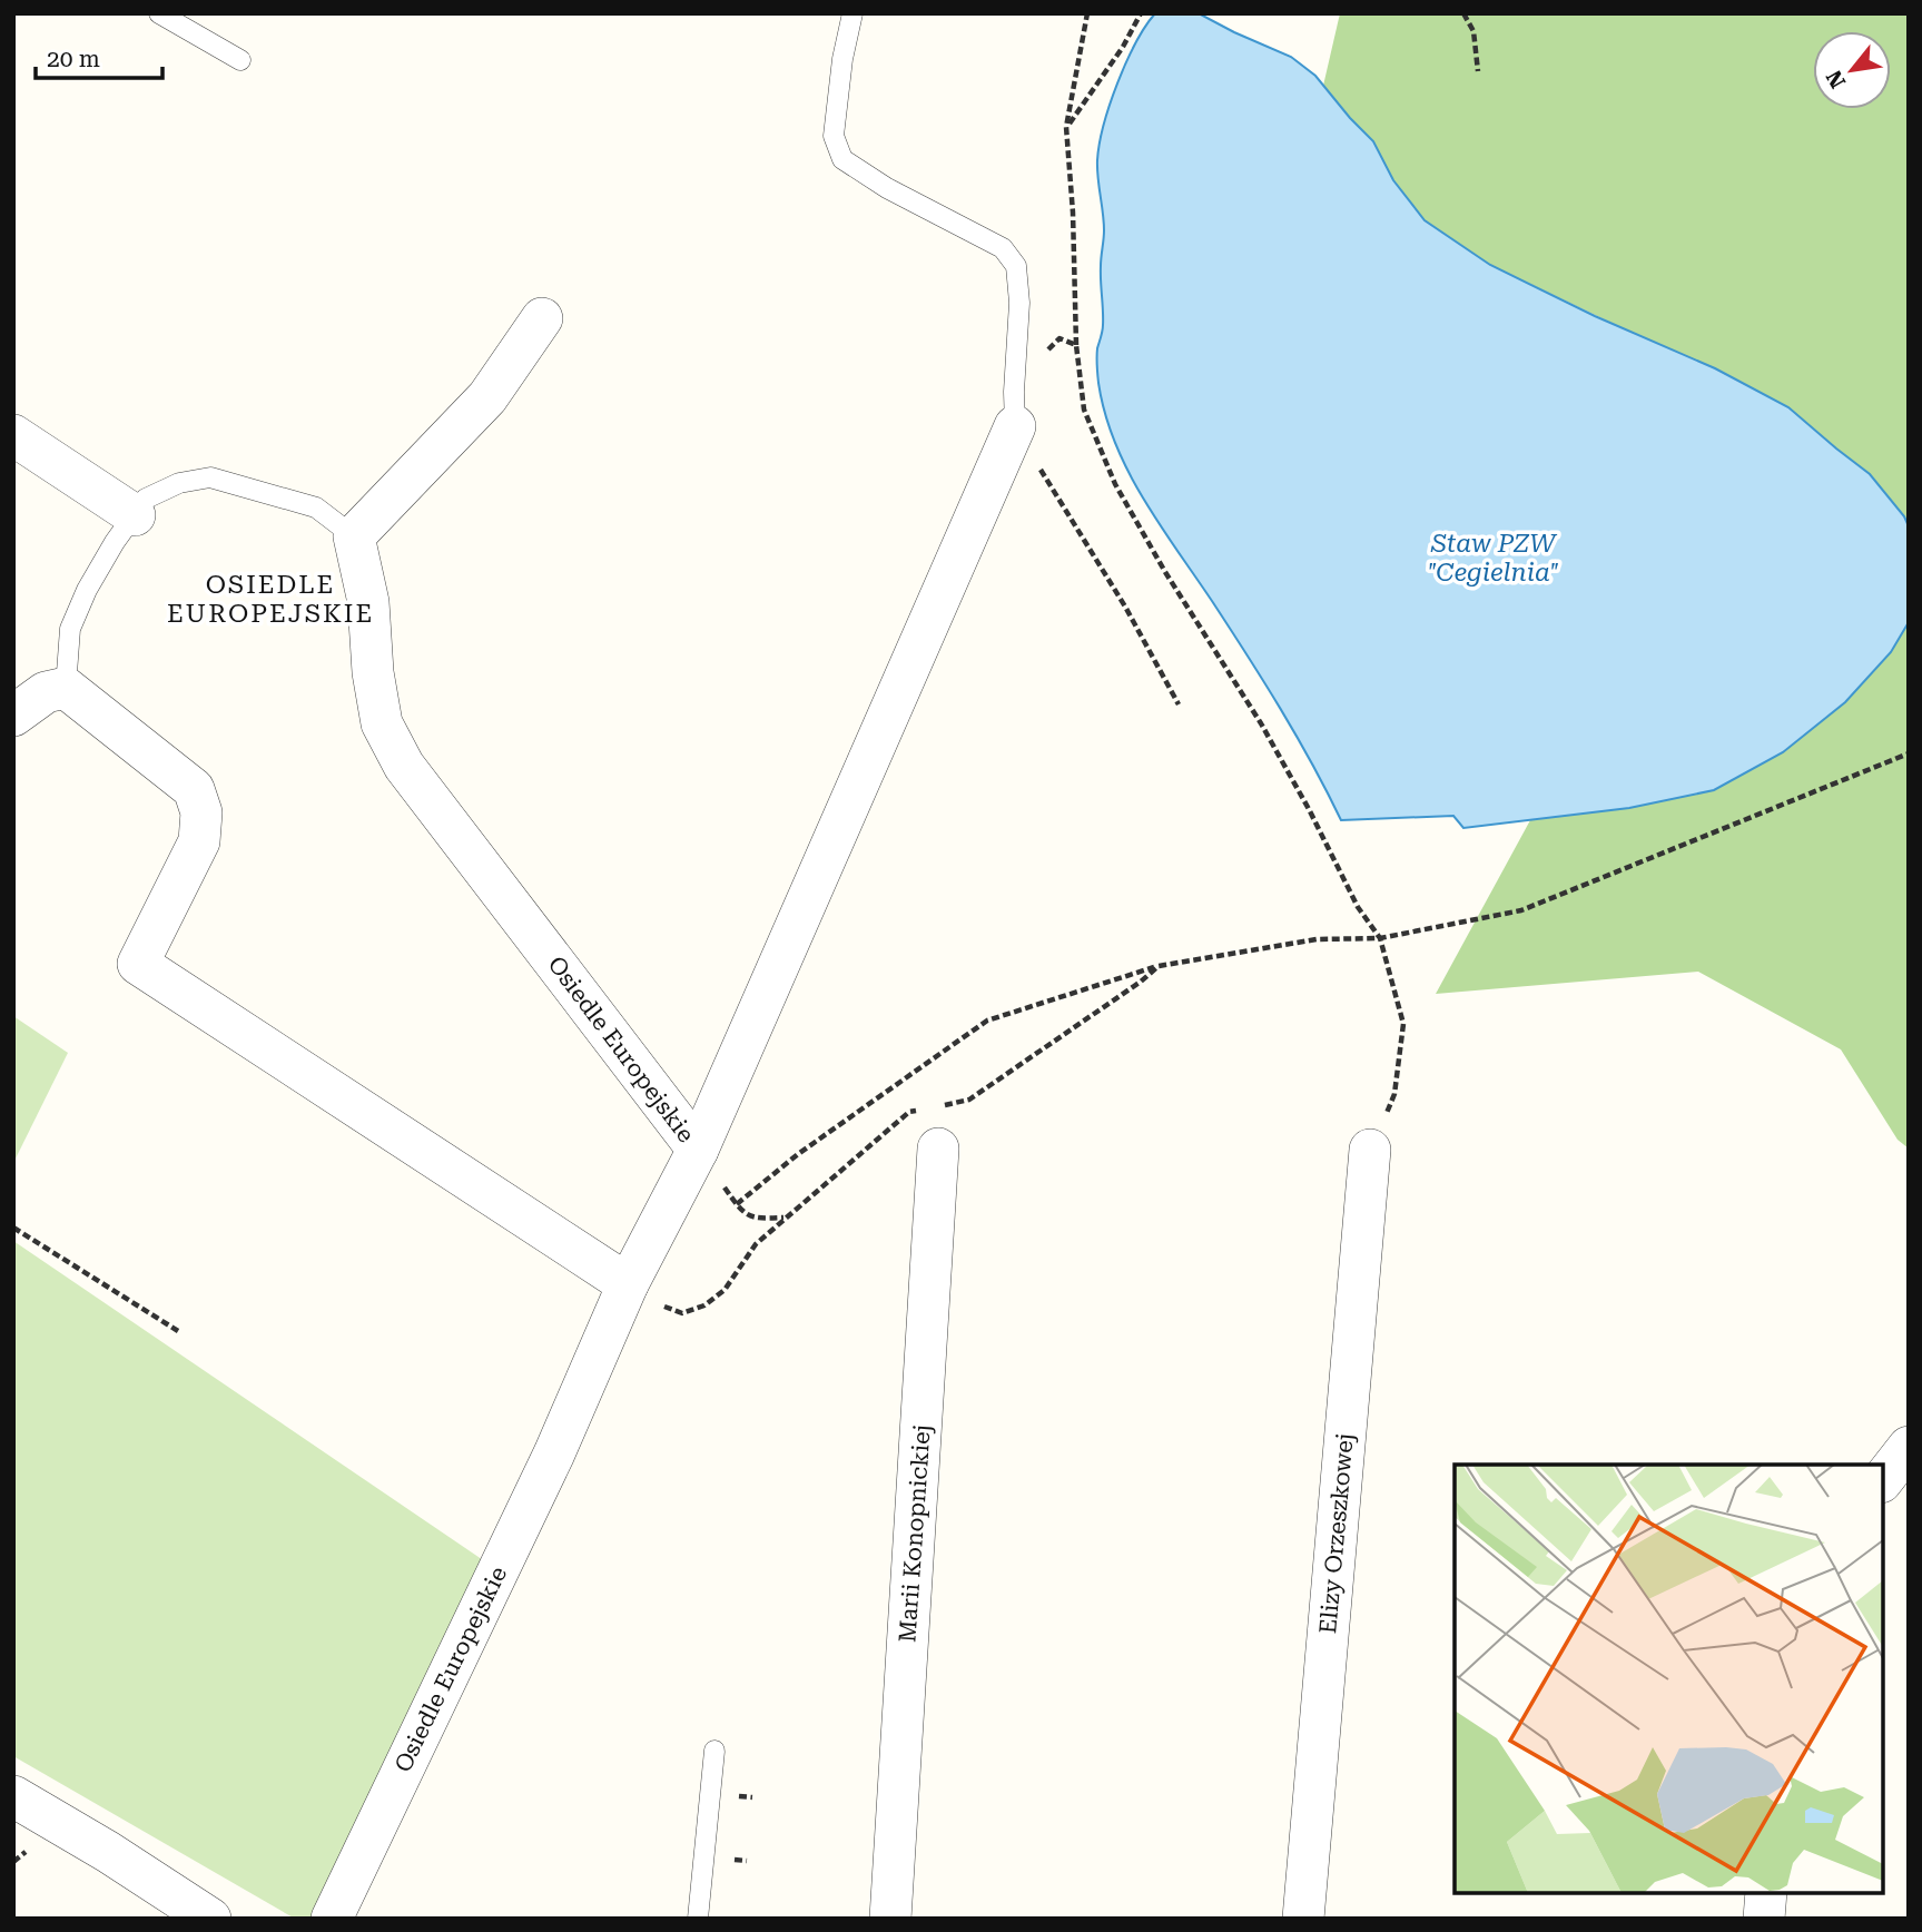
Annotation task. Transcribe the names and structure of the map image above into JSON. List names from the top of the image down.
{
  "streets": {
    "street": ["Osiedle Europejskie", "Marii Konopnickiej", "Elizy Orzeszkowej"]
  },
  "districts": ["OSIEDLE EUROPEJSKIE"],
  "water": ["Staw PZW \"Cegielnia\""],
  "scale_bar": "20 m",
  "north": "bottom left"
}
